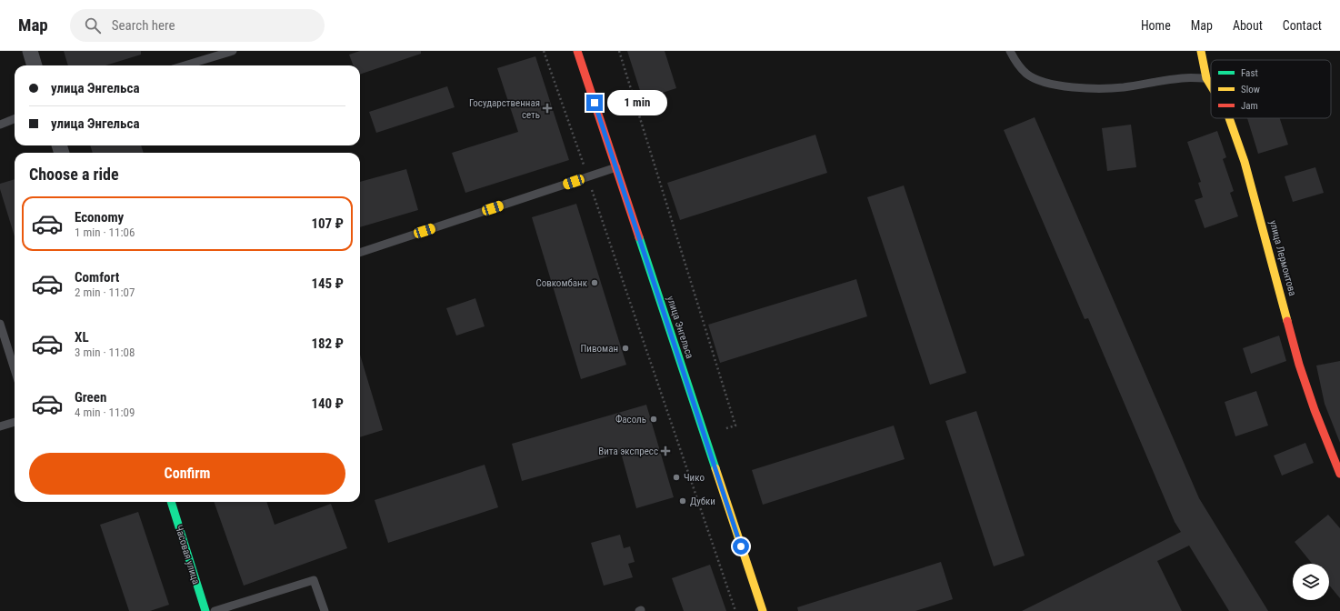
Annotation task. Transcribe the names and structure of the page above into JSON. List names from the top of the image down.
{
  "streets": {
    "main road": ["улица Лермонтова", "улица Энгельса", "Часовая улица"]
  },
  "places": {
    "health": ["Государственная сеть", "Вита экспресс"],
    "other": [
      "Совкомбанк",
      "Пивоман",
      "Фасоль",
      "Чико",
      "Дубки"
    ]
  },
  "legend": ["Fast", "Slow", "Jam"],
  "page": {
    "header": "Map",
    "search": "Search here",
    "nav": [
      "Home",
      "Map",
      "About",
      "Contact"
    ],
    "banner": ["улица Энгельса", "улица Энгельса"],
    "bubble": "1 min",
    "heading": "Choose a ride",
    "list": [
      {
        "name": "Economy",
        "note": "1 min · 11:06",
        "value": "107 ₽"
      },
      {
        "name": "Comfort",
        "note": "2 min · 11:07",
        "value": "145 ₽"
      },
      {
        "name": "XL",
        "note": "3 min · 11:08",
        "value": "182 ₽"
      },
      {
        "name": "Green",
        "note": "4 min · 11:09",
        "value": "140 ₽"
      }
    ],
    "buttons": "Confirm"
  }
}
